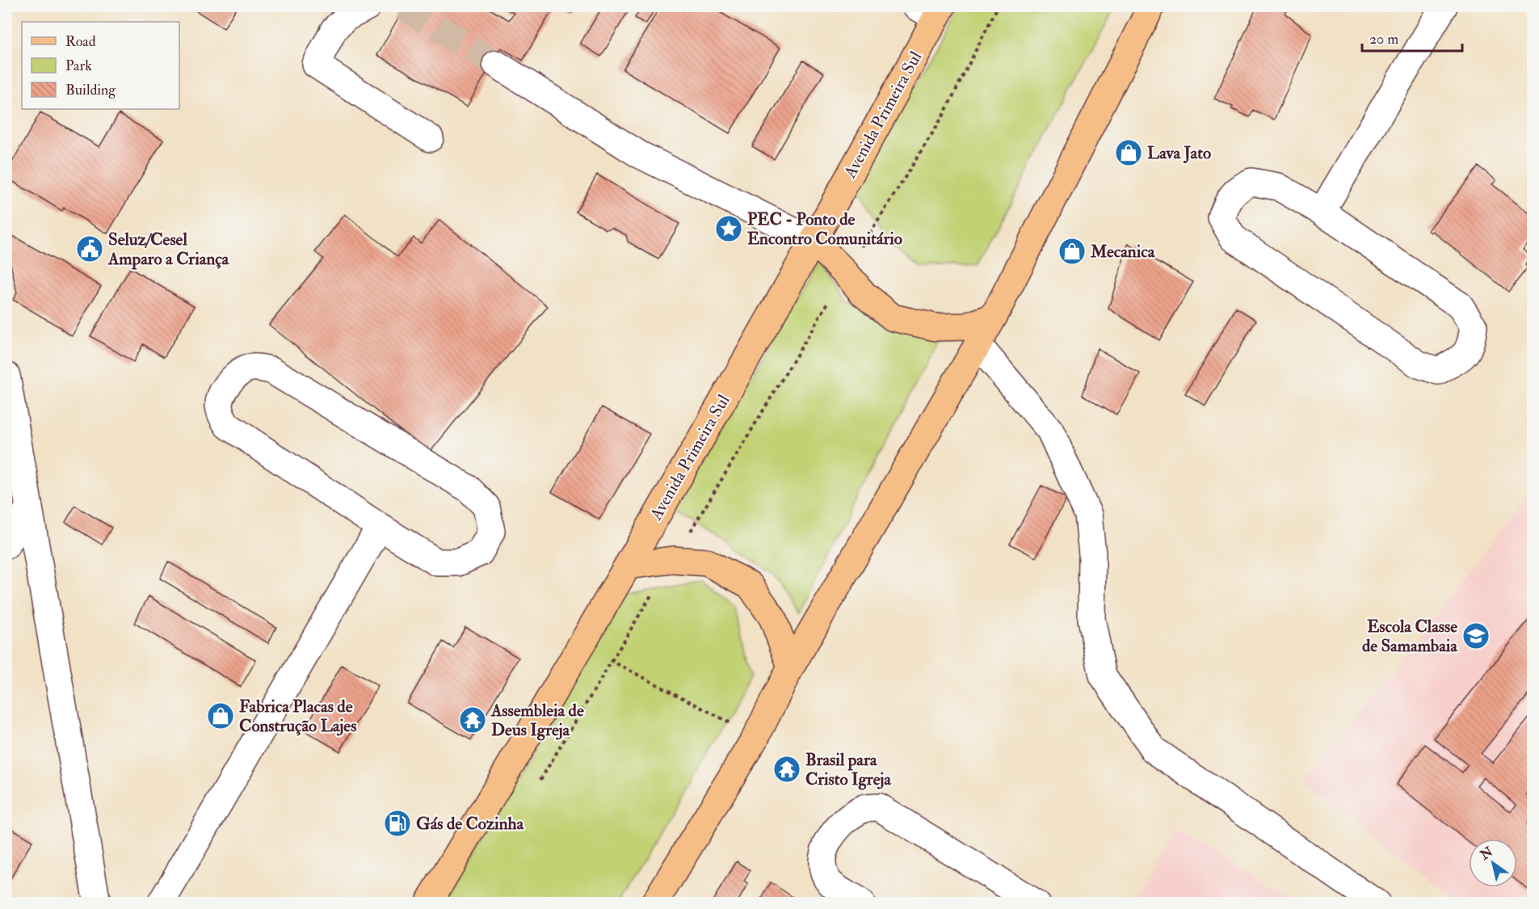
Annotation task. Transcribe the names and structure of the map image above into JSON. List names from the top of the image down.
{
  "streets": {
    "main road": ["Avenida Primeira Sul"]
  },
  "places": {
    "shop": ["Lava Jato", "Mecanica", "Fabrica Placas de Construção Lajes"],
    "place": ["PEC - Ponto de Encontro Comunitário"],
    "public building": ["Seluz/Cesel Amparo a Criança"],
    "school or university": ["Escola Classe de Samambaia"],
    "temple": ["Assembleia de Deus Igreja", "Brasil para Cristo Igreja"],
    "fuel station": ["Gás de Cozinha"]
  },
  "legend": ["Road", "Park", "Building"],
  "scale_bar": "20 m",
  "north": "top left"
}
